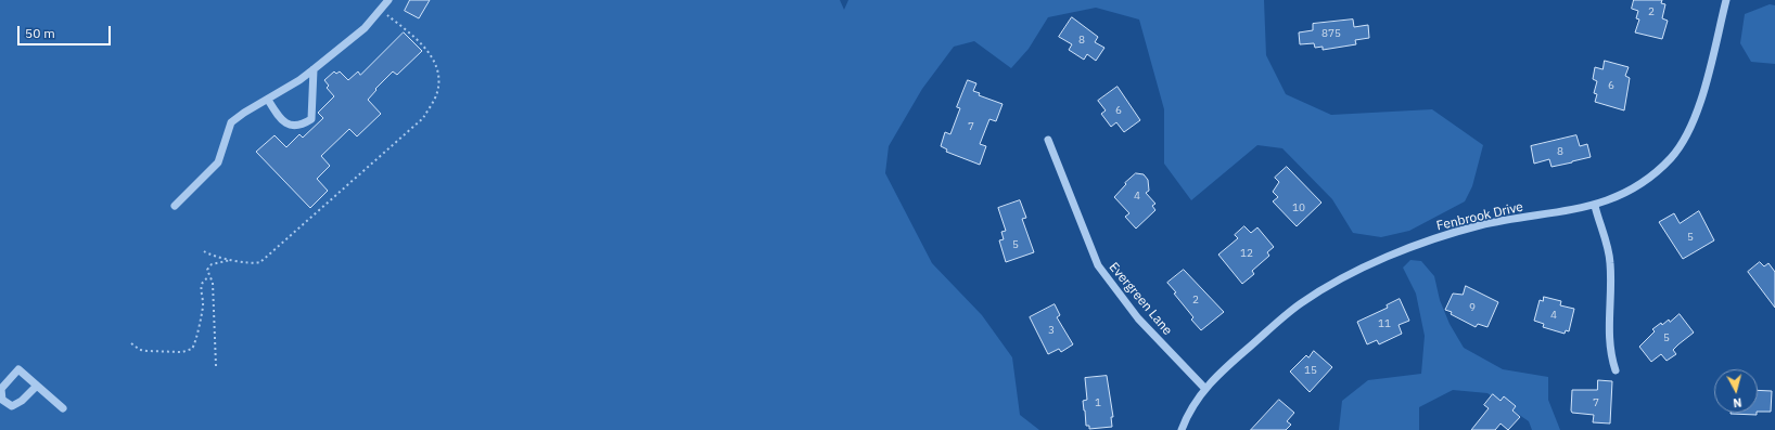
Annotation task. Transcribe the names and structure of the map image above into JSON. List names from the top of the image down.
{
  "streets": {
    "street": ["Fenbrook Drive", "Evergreen Lane"]
  },
  "crossings": [
    ["Fenbrook Drive", "Evergreen Lane"]
  ],
  "house_numbers": [
    "2",
    "875",
    "8",
    "6",
    "6",
    "7",
    "8",
    "4",
    "10",
    "5",
    "5",
    "12",
    "2",
    "9",
    "4",
    "11",
    "3",
    "5",
    "15",
    "1",
    "7"
  ],
  "scale_bar": "50 m",
  "north": "bottom"
}
